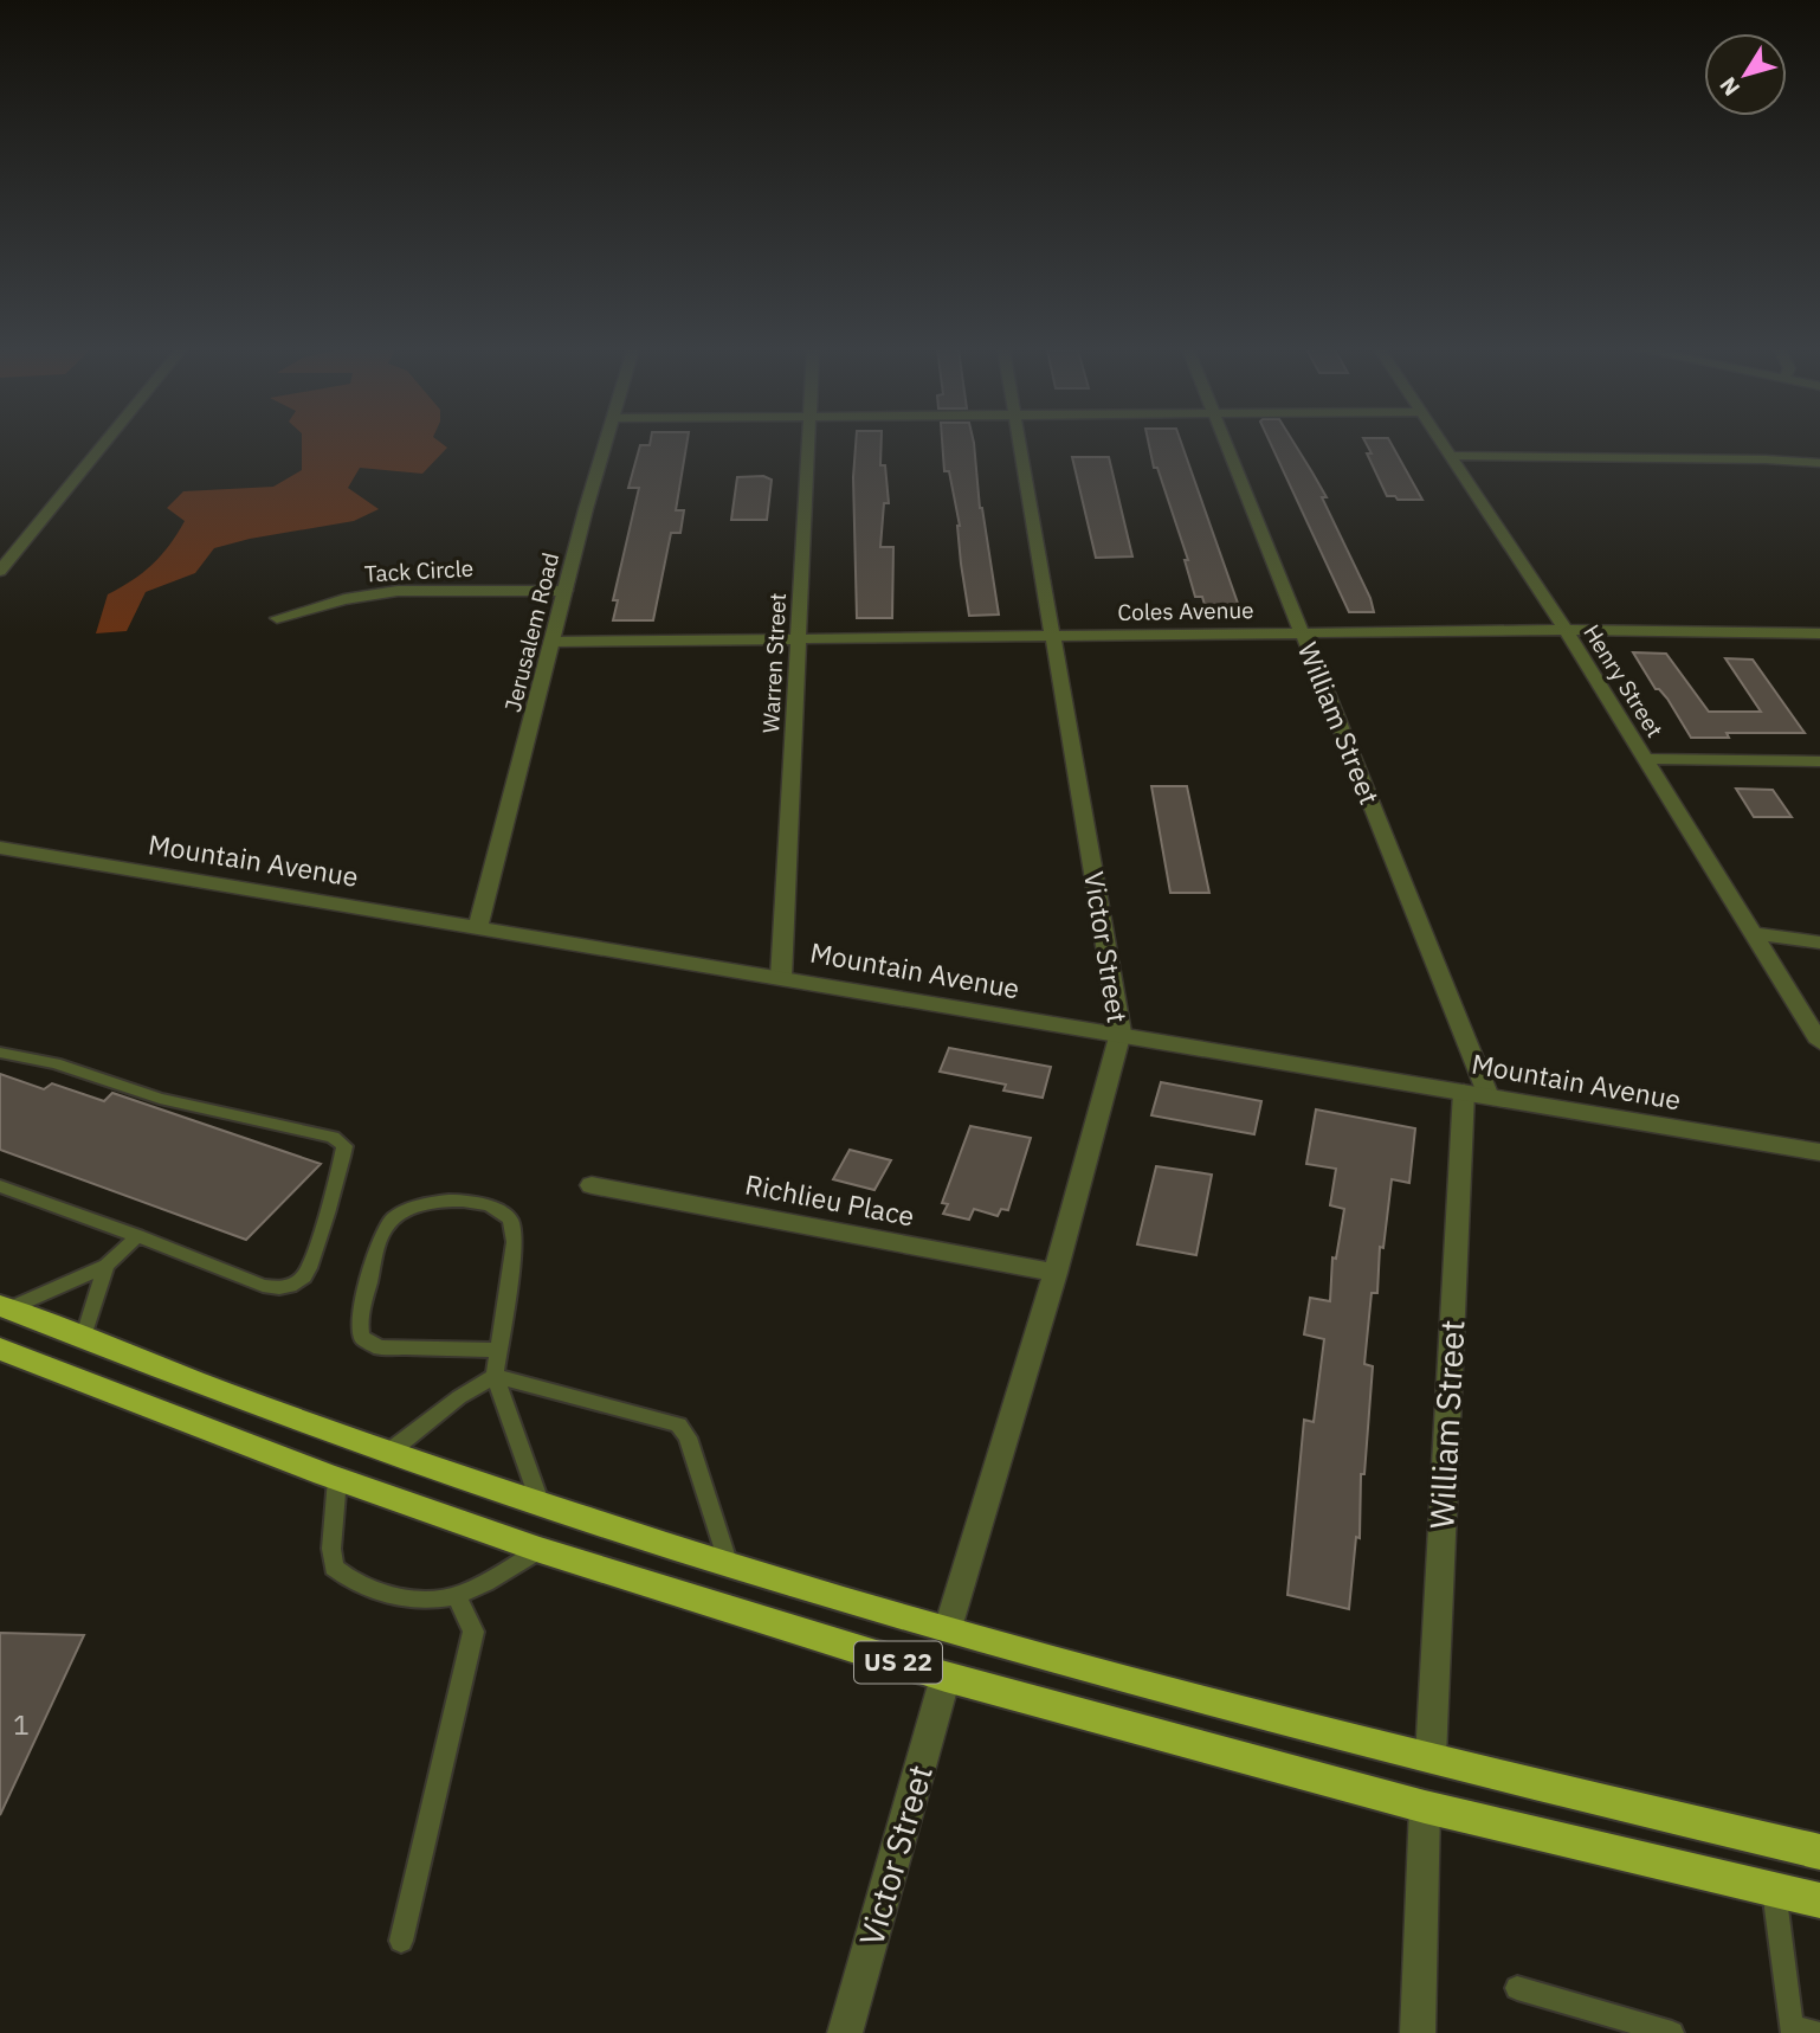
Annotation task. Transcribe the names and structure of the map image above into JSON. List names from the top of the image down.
{
  "streets": {
    "highway": ["US 22"],
    "street": [
      "Tack Circle",
      "Coles Avenue",
      "Jerusalem Road",
      "Warren Street",
      "Henry Street",
      "William Street",
      "Mountain Avenue",
      "Victor Street",
      "Richlieu Place"
    ]
  },
  "crossings": [
    ["Tack Circle", "Jerusalem Road"],
    ["Coles Avenue", "Jerusalem Road"],
    ["Coles Avenue", "Warren Street"],
    ["Coles Avenue", "Henry Street"],
    ["Coles Avenue", "William Street"],
    ["Coles Avenue", "Victor Street"],
    ["Jerusalem Road", "Mountain Avenue"],
    ["Warren Street", "Mountain Avenue"],
    ["William Street", "Mountain Avenue"],
    ["William Street", "US 22"],
    ["Mountain Avenue", "Victor Street"],
    ["Victor Street", "Richlieu Place"],
    ["Victor Street", "US 22"]
  ],
  "house_numbers": ["1"],
  "north": "bottom left"
}
